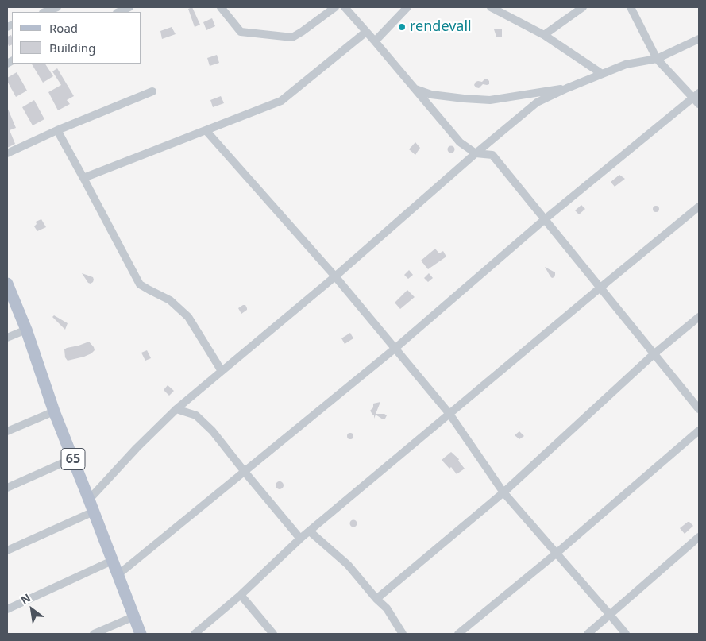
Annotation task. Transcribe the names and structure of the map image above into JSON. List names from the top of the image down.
{
  "streets": {
    "main road": ["65"]
  },
  "places": ["rendevall"],
  "legend": ["Road", "Building"],
  "north": "top left"
}
